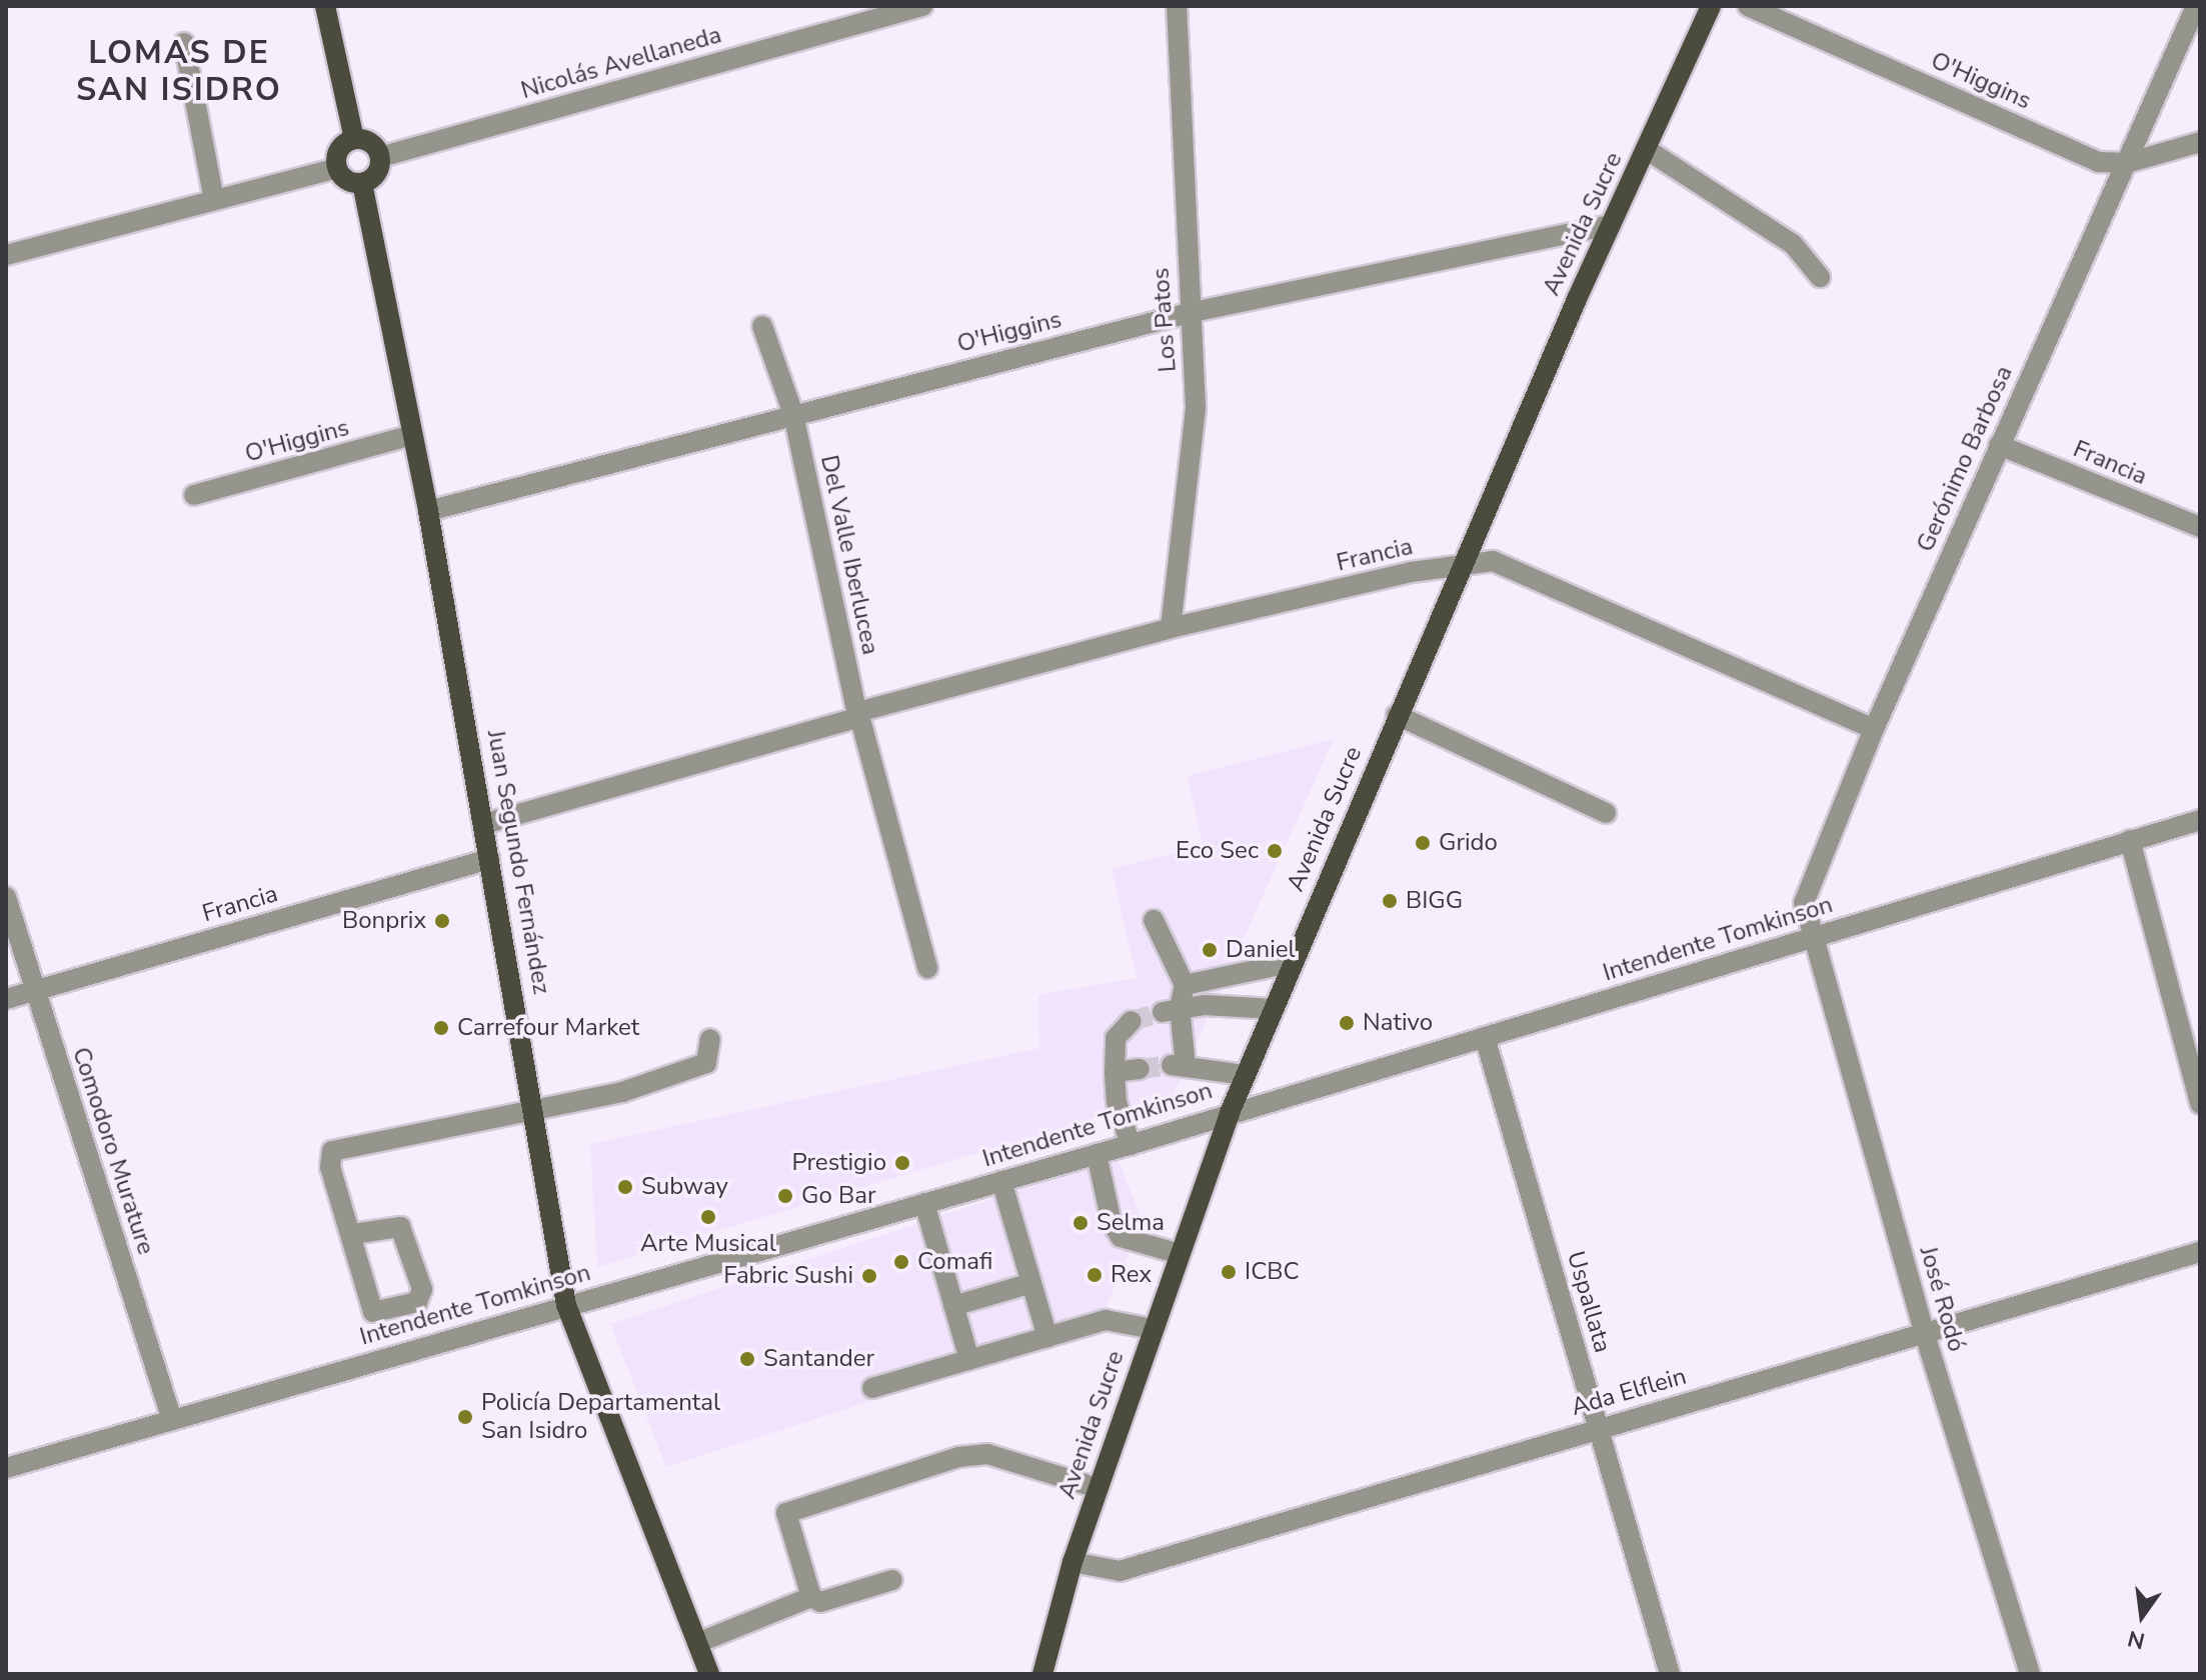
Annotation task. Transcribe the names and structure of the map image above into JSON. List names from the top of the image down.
{
  "streets": {
    "main road": ["Avenida Sucre", "Juan Segundo Fernández"],
    "street": [
      "Nicolás Avellaneda",
      "O'Higgins",
      "Los Patos",
      "Gerónimo Barbosa",
      "Francia",
      "Del Valle Iberlucea",
      "Intendente Tomkinson",
      "Comodoro Murature",
      "José Rodó",
      "Uspallata",
      "Ada Elflein"
    ]
  },
  "crossings": [
    ["Nicolás Avellaneda", "Juan Segundo Fernández"],
    ["O'Higgins", "Avenida Sucre"],
    ["O'Higgins", "Los Patos"],
    ["O'Higgins", "Gerónimo Barbosa"],
    ["O'Higgins", "Del Valle Iberlucea"],
    ["O'Higgins", "Juan Segundo Fernández"],
    ["Avenida Sucre", "Francia"],
    ["Avenida Sucre", "Intendente Tomkinson"],
    ["Avenida Sucre", "Ada Elflein"],
    ["Los Patos", "Francia"],
    ["Gerónimo Barbosa", "Francia"],
    ["Gerónimo Barbosa", "Intendente Tomkinson"],
    ["Gerónimo Barbosa", "José Rodó"],
    ["Francia", "Del Valle Iberlucea"],
    ["Francia", "Juan Segundo Fernández"],
    ["Francia", "Comodoro Murature"],
    ["Juan Segundo Fernández", "Intendente Tomkinson"],
    ["Intendente Tomkinson", "Comodoro Murature"],
    ["Intendente Tomkinson", "José Rodó"],
    ["Intendente Tomkinson", "Uspallata"],
    ["José Rodó", "Ada Elflein"],
    ["Uspallata", "Ada Elflein"]
  ],
  "districts": ["LOMAS DE SAN ISIDRO"],
  "places": [
    "Grido",
    "Eco Sec",
    "BIGG",
    "Bonprix",
    "Daniel",
    "Nativo",
    "Carrefour Market",
    "Prestigio",
    "Subway",
    "Go Bar",
    "Arte Musical",
    "Selma",
    "Comafi",
    "ICBC",
    "Rex",
    "Fabric Sushi",
    "Santander",
    "Policía Departamental San Isidro"
  ],
  "north": "bottom"
}
